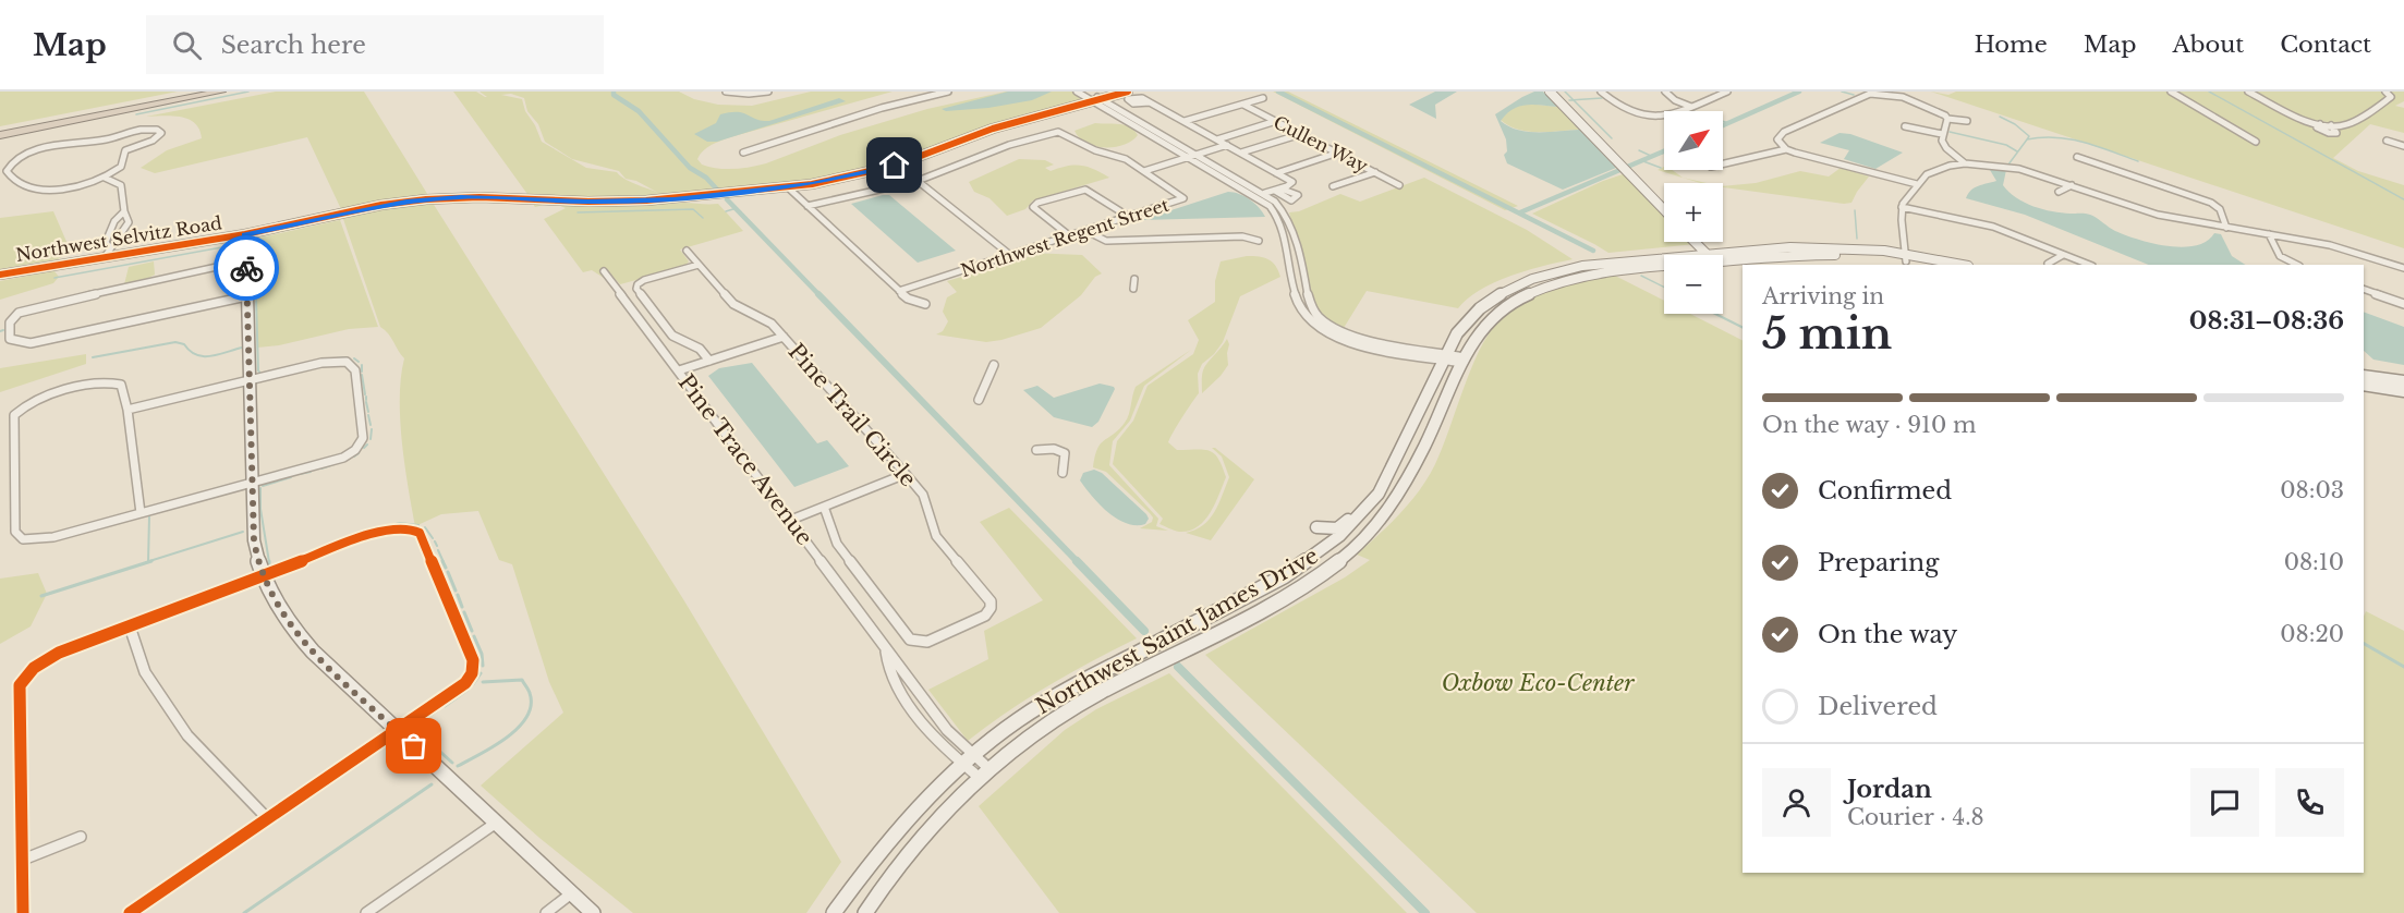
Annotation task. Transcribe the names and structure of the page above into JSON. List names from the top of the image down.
{
  "streets": {
    "main road": ["Northwest Selvitz Road", "Northwest Saint James Drive"],
    "street": [
      "Cullen Way",
      "Northwest Regent Street",
      "Pine Trail Circle",
      "Pine Trace Avenue"
    ]
  },
  "crossings": [
    ["Pine Trace Avenue", "Northwest Saint James Drive"]
  ],
  "parks": ["Oxbow Eco-Center"],
  "north": "top right",
  "page": {
    "header": "Map",
    "search": "Search here",
    "nav": [
      "Home",
      "Map",
      "About",
      "Contact"
    ],
    "map_buttons": ["+", "−"],
    "heading": ["5 min", "Arriving in", "08:31–08:36"],
    "panel": ["Jordan", "Courier · 4.8"],
    "bar": "On the way · 910 m",
    "list": [
      ["Confirmed", "08:03"],
      ["Preparing", "08:10"],
      ["On the way", "08:20"],
      "Delivered"
    ]
  }
}
